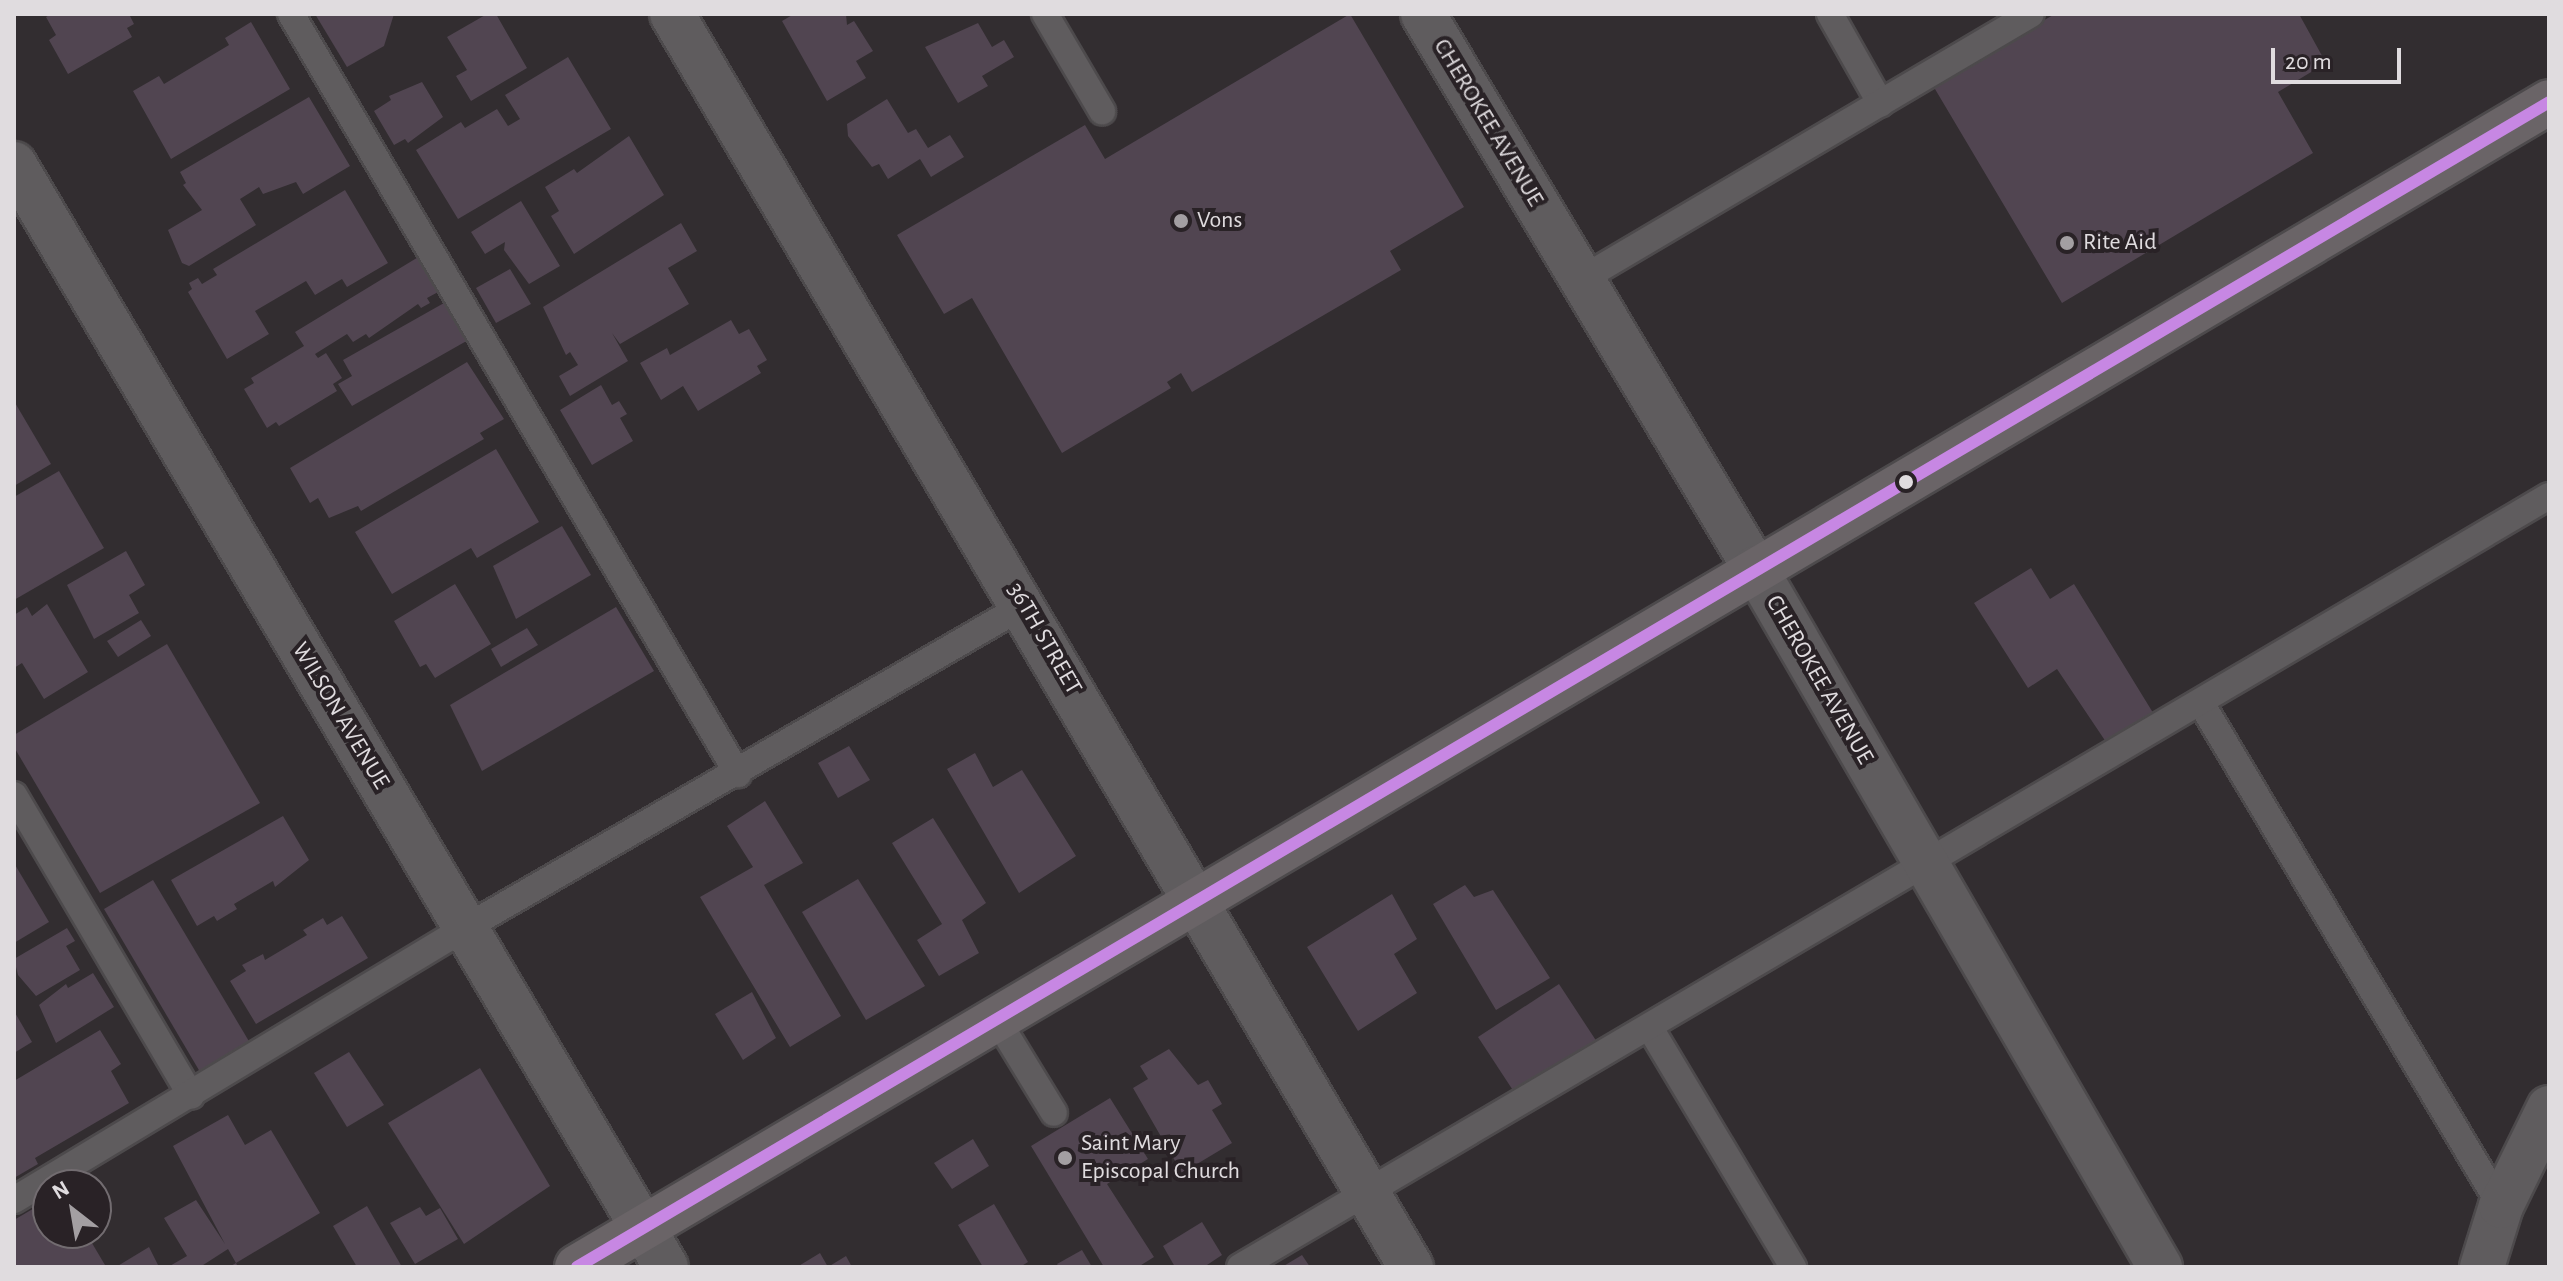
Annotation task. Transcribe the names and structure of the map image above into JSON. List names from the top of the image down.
{
  "streets": {
    "street": ["CHEROKEE AVENUE", "36TH STREET", "WILSON AVENUE"]
  },
  "places": ["Vons", "Rite Aid", "Saint Mary Episcopal Church"],
  "scale_bar": "20 m",
  "north": "top left"
}
